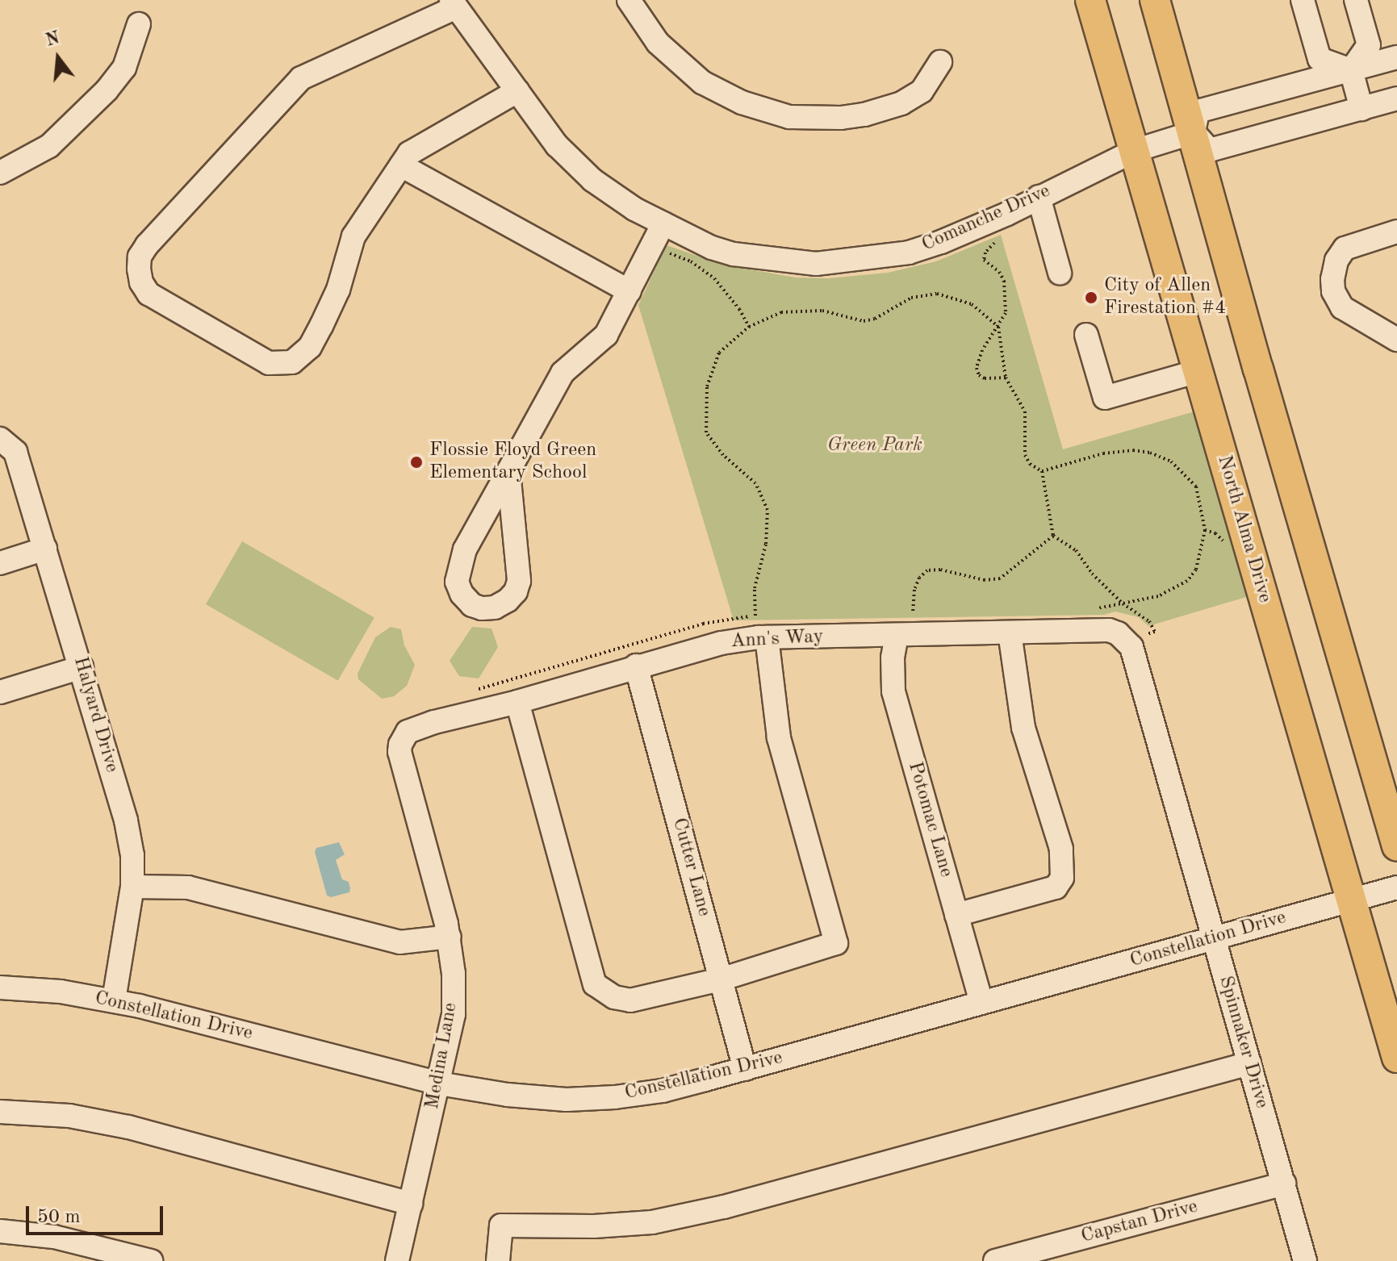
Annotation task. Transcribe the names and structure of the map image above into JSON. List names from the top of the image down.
{
  "streets": {
    "main road": ["North Alma Drive"],
    "street": [
      "Comanche Drive",
      "Ann's Way",
      "Halyard Drive",
      "Potomac Lane",
      "Cutter Lane",
      "Constellation Drive",
      "Spinnaker Drive",
      "Medina Lane",
      "Capstan Drive"
    ]
  },
  "crossings": [
    ["Comanche Drive", "North Alma Drive"],
    ["North Alma Drive", "Constellation Drive"],
    ["Ann's Way", "Potomac Lane"],
    ["Ann's Way", "Cutter Lane"],
    ["Ann's Way", "Spinnaker Drive"],
    ["Ann's Way", "Medina Lane"],
    ["Halyard Drive", "Constellation Drive"],
    ["Potomac Lane", "Constellation Drive"],
    ["Cutter Lane", "Constellation Drive"],
    ["Constellation Drive", "Spinnaker Drive"],
    ["Constellation Drive", "Medina Lane"],
    ["Spinnaker Drive", "Capstan Drive"]
  ],
  "parks": ["Green Park"],
  "places": ["City of Allen Firestation #4", "Flossie Floyd Green Elementary School"],
  "scale_bar": "50 m",
  "north": "top"
}
